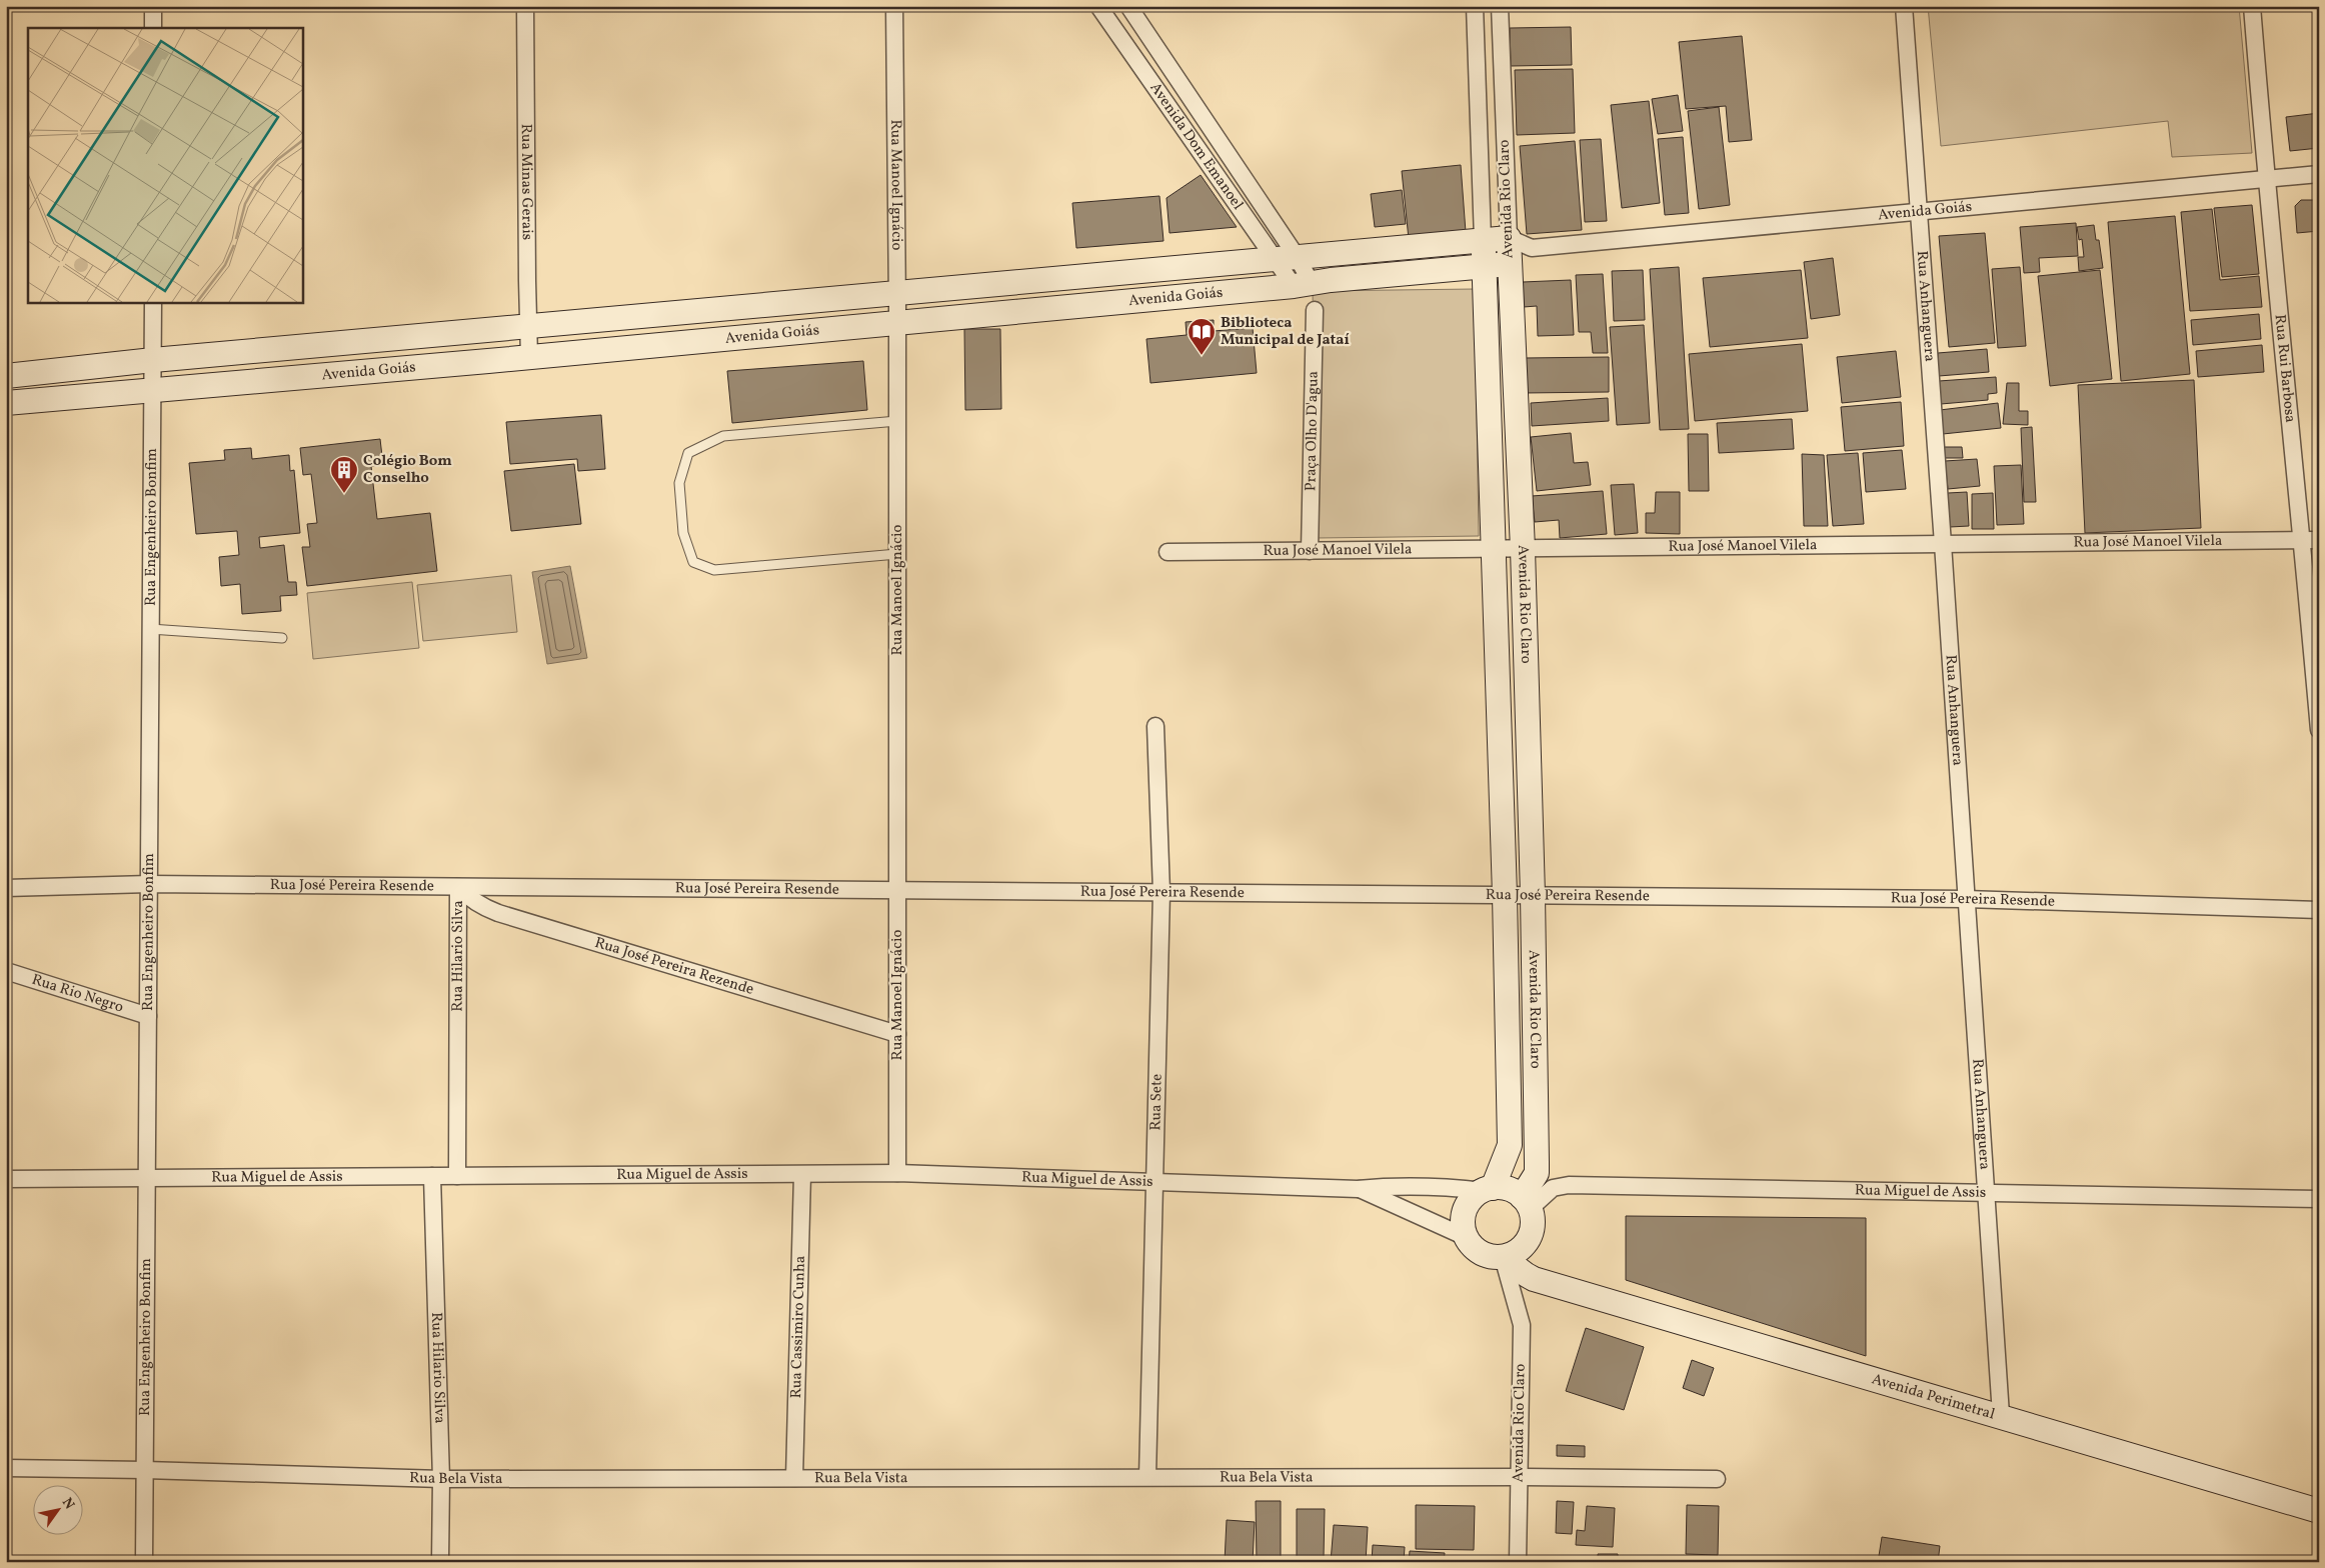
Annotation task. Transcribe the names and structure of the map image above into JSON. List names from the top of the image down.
{
  "streets": {
    "main road": ["Avenida Rio Claro", "Avenida Goiás", "Avenida Perimetral"],
    "street": [
      "Avenida Dom Emanoel",
      "Rua Minas Gerais",
      "Rua Manoel Ignácio",
      "Rua Anhanguera",
      "Rua Rui Barbosa",
      "Praça Olho D'agua",
      "Rua Engenheiro Bonfim",
      "Rua José Manoel Vilela",
      "Rua José Pereira Resende",
      "Rua Hilario Silva",
      "Rua José Pereira Rezende",
      "Rua Rio Negro",
      "Rua Sete",
      "Rua Miguel de Assis",
      "Rua Cassimiro Cunha",
      "Rua Bela Vista"
    ]
  },
  "crossings": [
    ["Avenida Dom Emanoel", "Avenida Goiás"],
    ["Rua Minas Gerais", "Avenida Goiás"],
    ["Rua Manoel Ignácio", "Avenida Goiás"],
    ["Rua Manoel Ignácio", "Rua José Pereira Resende"],
    ["Rua Manoel Ignácio", "Rua José Pereira Rezende"],
    ["Rua Manoel Ignácio", "Rua Miguel de Assis"],
    ["Avenida Rio Claro", "Avenida Goiás"],
    ["Avenida Rio Claro", "Rua José Manoel Vilela"],
    ["Avenida Rio Claro", "Rua José Pereira Resende"],
    ["Avenida Rio Claro", "Rua Miguel de Assis"],
    ["Avenida Rio Claro", "Avenida Perimetral"],
    ["Avenida Rio Claro", "Rua Bela Vista"],
    ["Avenida Goiás", "Rua Anhanguera"],
    ["Avenida Goiás", "Rua Rui Barbosa"],
    ["Avenida Goiás", "Rua Engenheiro Bonfim"],
    ["Rua Anhanguera", "Rua José Manoel Vilela"],
    ["Rua Anhanguera", "Rua José Pereira Resende"],
    ["Rua Anhanguera", "Rua Miguel de Assis"],
    ["Rua Anhanguera", "Avenida Perimetral"],
    ["Rua Rui Barbosa", "Rua José Manoel Vilela"],
    ["Praça Olho D'agua", "Rua José Manoel Vilela"],
    ["Rua Engenheiro Bonfim", "Rua José Pereira Resende"],
    ["Rua Engenheiro Bonfim", "Rua Rio Negro"],
    ["Rua Engenheiro Bonfim", "Rua Miguel de Assis"],
    ["Rua Engenheiro Bonfim", "Rua Bela Vista"],
    ["Rua José Pereira Resende", "Rua Hilario Silva"],
    ["Rua José Pereira Resende", "Rua José Pereira Rezende"],
    ["Rua José Pereira Resende", "Rua Sete"],
    ["Rua Hilario Silva", "Rua José Pereira Rezende"],
    ["Rua Hilario Silva", "Rua Miguel de Assis"],
    ["Rua Hilario Silva", "Rua Bela Vista"],
    ["Rua Sete", "Rua Miguel de Assis"],
    ["Rua Sete", "Rua Bela Vista"],
    ["Rua Miguel de Assis", "Rua Cassimiro Cunha"],
    ["Rua Miguel de Assis", "Avenida Perimetral"],
    ["Rua Cassimiro Cunha", "Rua Bela Vista"]
  ],
  "places": {
    "library": ["Biblioteca Municipal de Jataí"],
    "building": ["Colégio Bom Conselho"]
  },
  "north": "top right"
}
